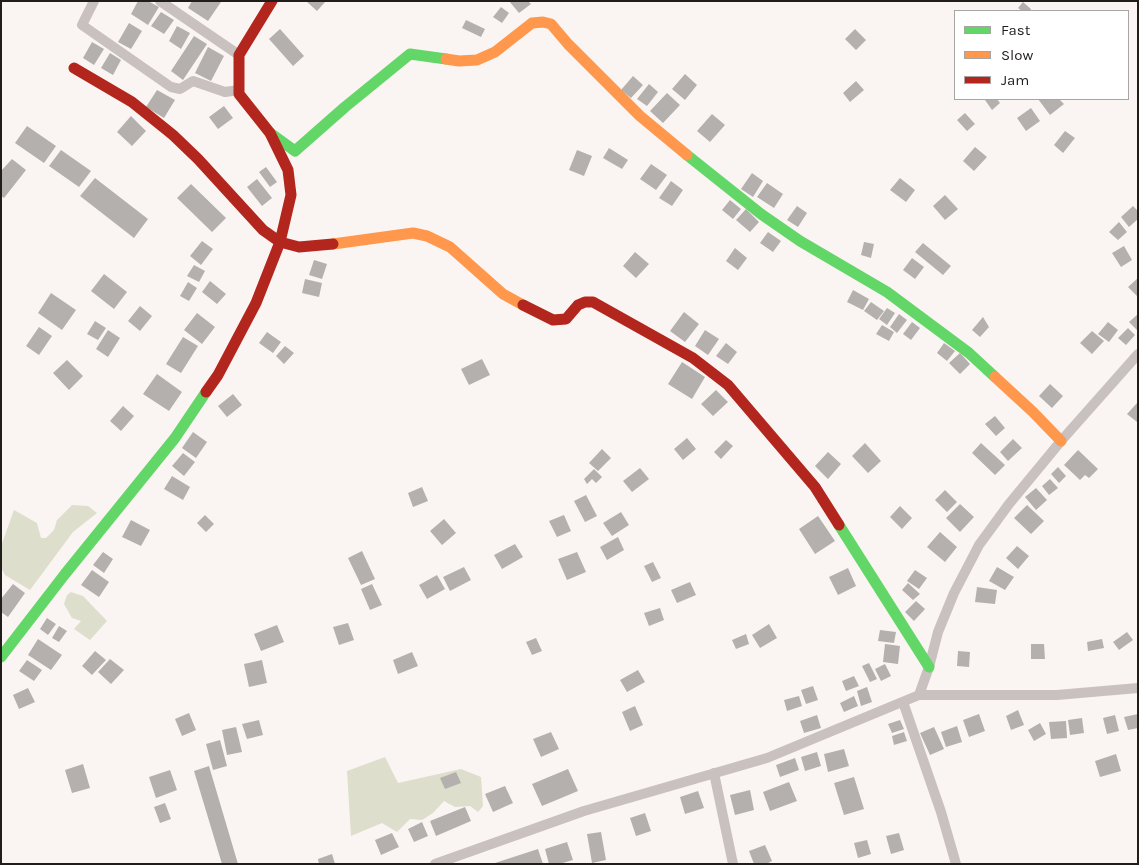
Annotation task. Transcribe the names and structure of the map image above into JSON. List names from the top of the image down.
{
  "legend": ["Fast", "Slow", "Jam"]
}
